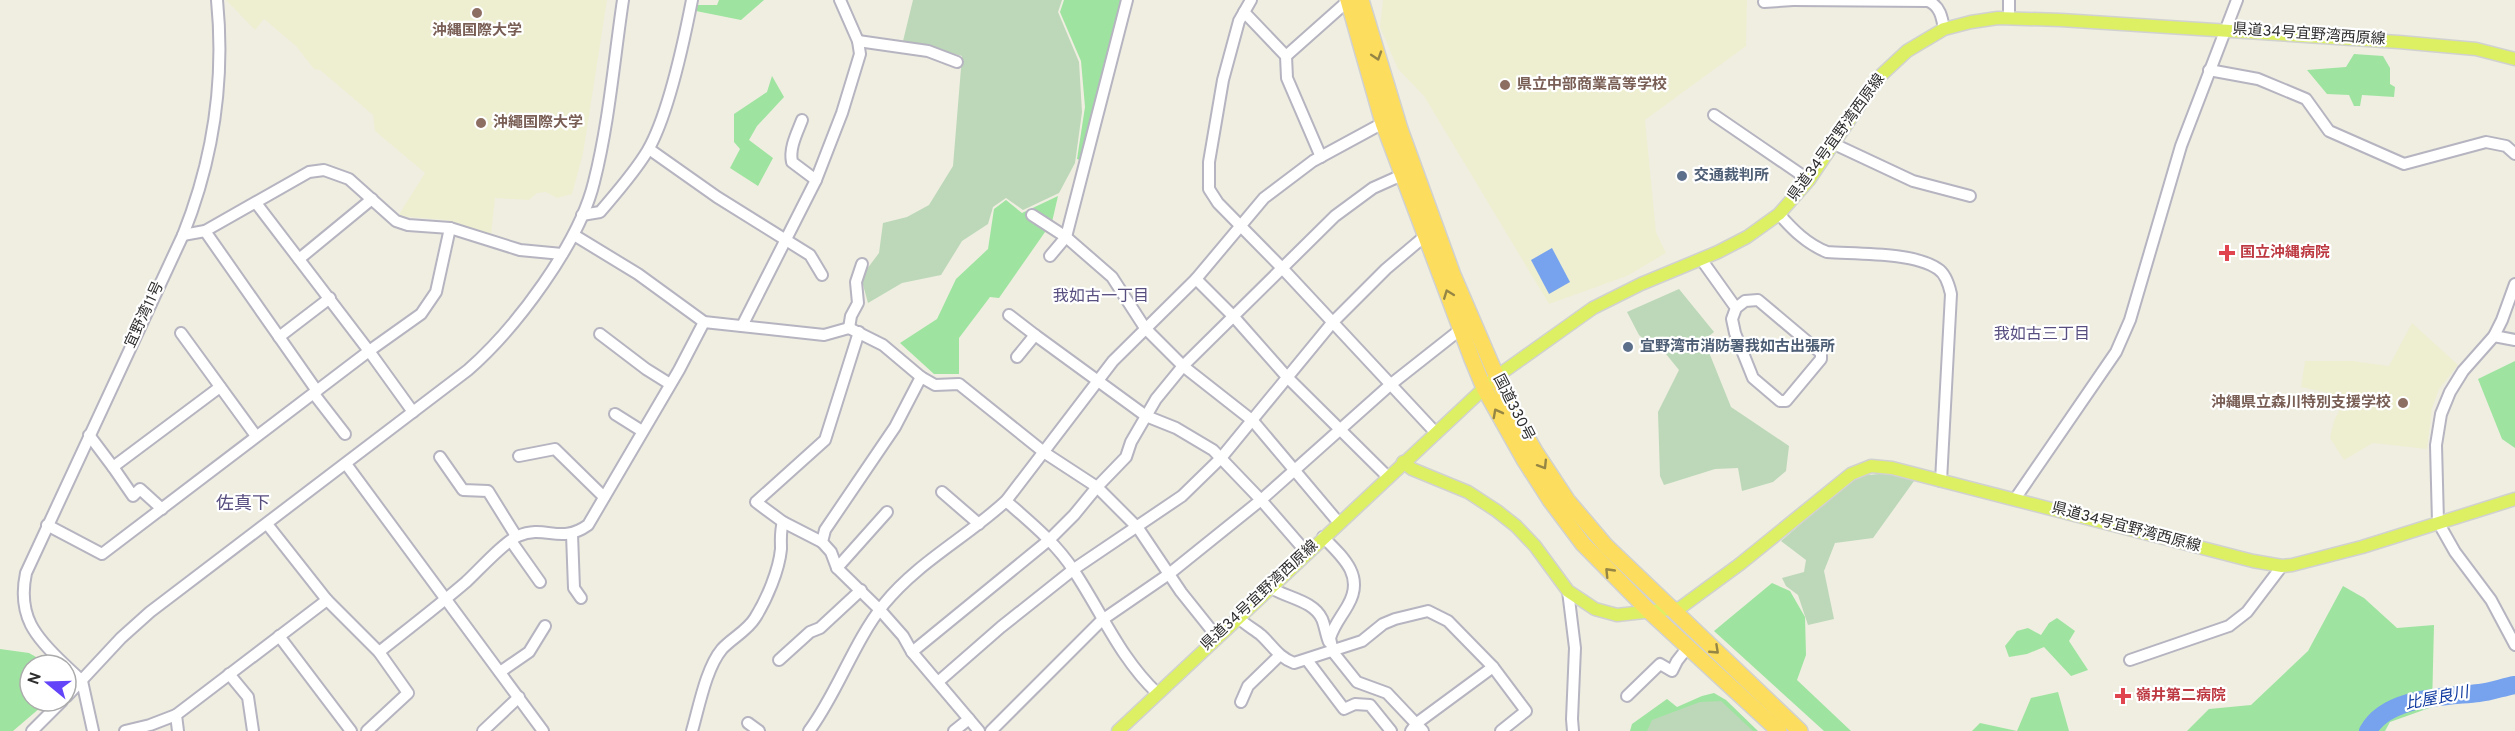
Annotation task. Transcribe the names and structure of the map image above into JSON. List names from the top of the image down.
{
  "streets": {
    "highway": ["国道330号"],
    "main road": ["県道34号宜野湾西原線"],
    "street": ["宜野湾11号"]
  },
  "crossings": [
    ["県道34号宜野湾西原線", "国道330号"]
  ],
  "districts": ["我如古一丁目", "我如古三丁目", "佐真下"],
  "water": ["比屋良川"],
  "places": {
    "other": [
      "沖縄国際大学",
      "県立中部商業高等学校",
      "沖繩国際大学",
      "交通裁判所",
      "宜野湾市消防署我如古出張所",
      "沖縄県立森川特別支援学校"
    ],
    "health": ["国立沖縄病院", "嶺井第二病院"]
  },
  "north": "left"
}
